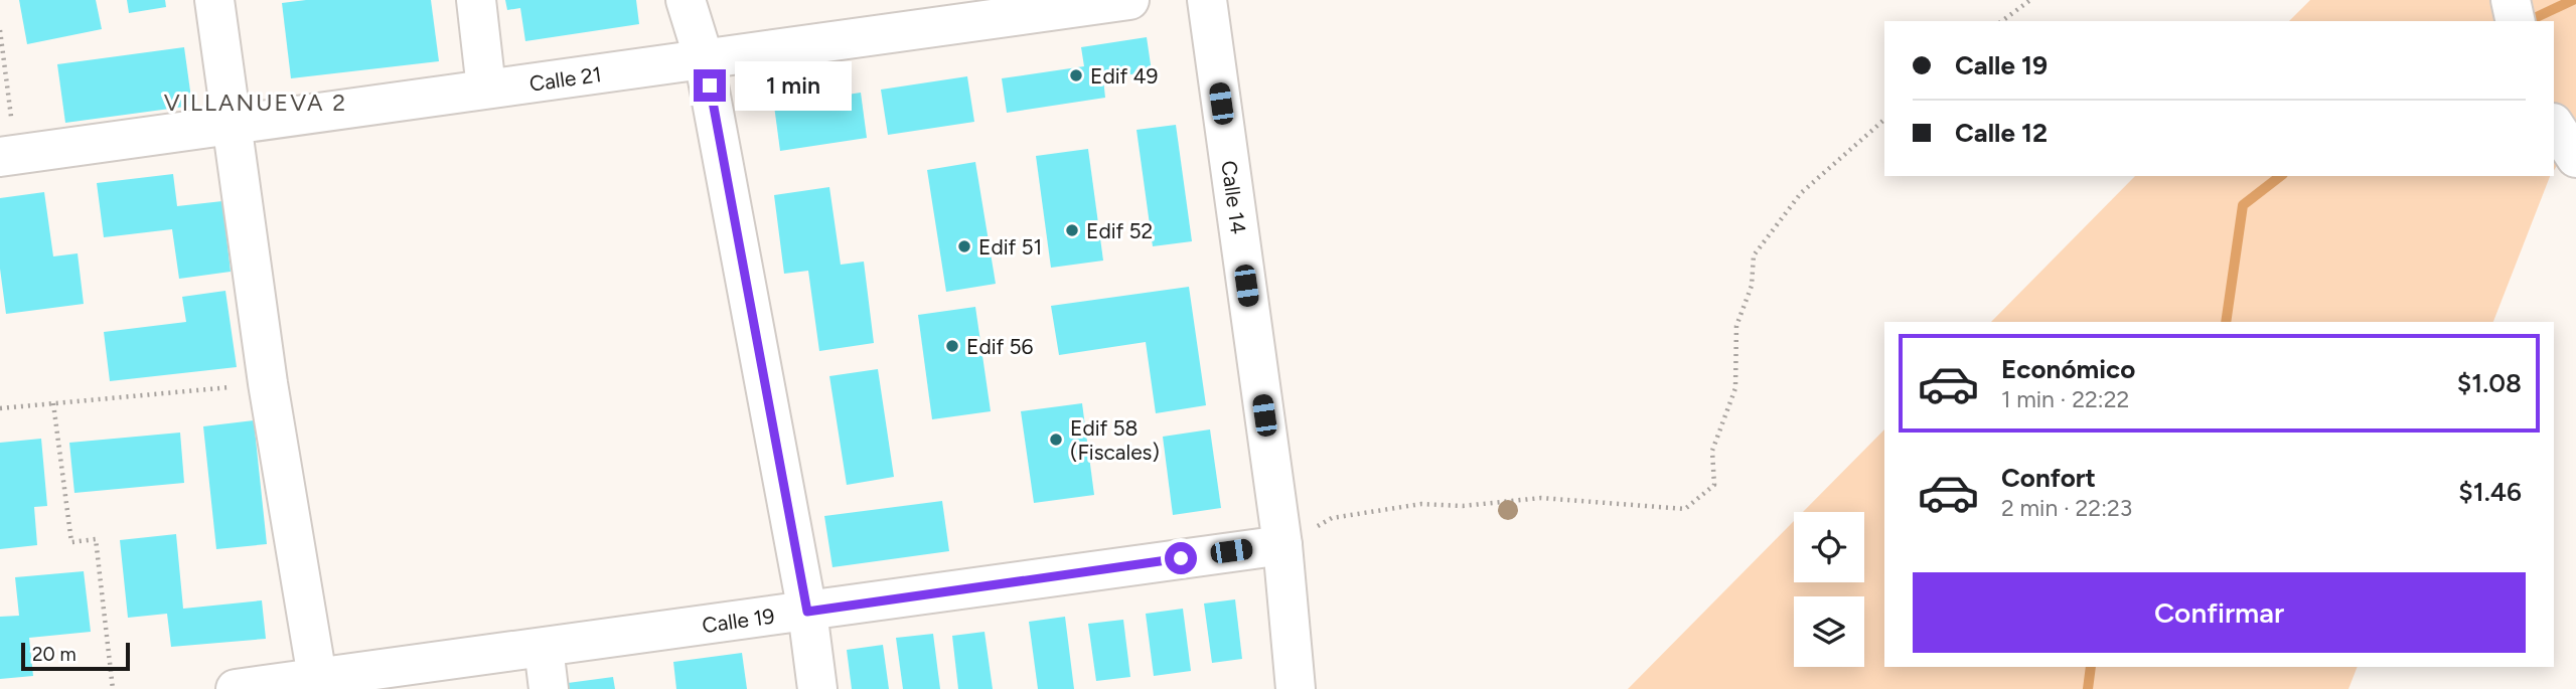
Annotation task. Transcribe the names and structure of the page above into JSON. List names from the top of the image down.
{
  "streets": {
    "street": ["Calle 21", "Calle 14", "Calle 19"]
  },
  "crossings": [
    ["Calle 14", "Calle 19"]
  ],
  "districts": ["VILLANUEVA 2"],
  "places": [
    "Edif 49",
    "Edif 52",
    "Edif 51",
    "Edif 56",
    "Edif 58 (Fiscales)"
  ],
  "scale_bar": "20 m",
  "page": {
    "banner": ["Calle 19", "Calle 12"],
    "bubble": "1 min",
    "list": [
      {
        "name": "Económico",
        "note": "1 min · 22:22",
        "value": "$1.08"
      },
      {
        "name": "Confort",
        "note": "2 min · 22:23",
        "value": "$1.46"
      }
    ],
    "buttons": "Confirmar",
    "scale": "20 m"
  }
}
